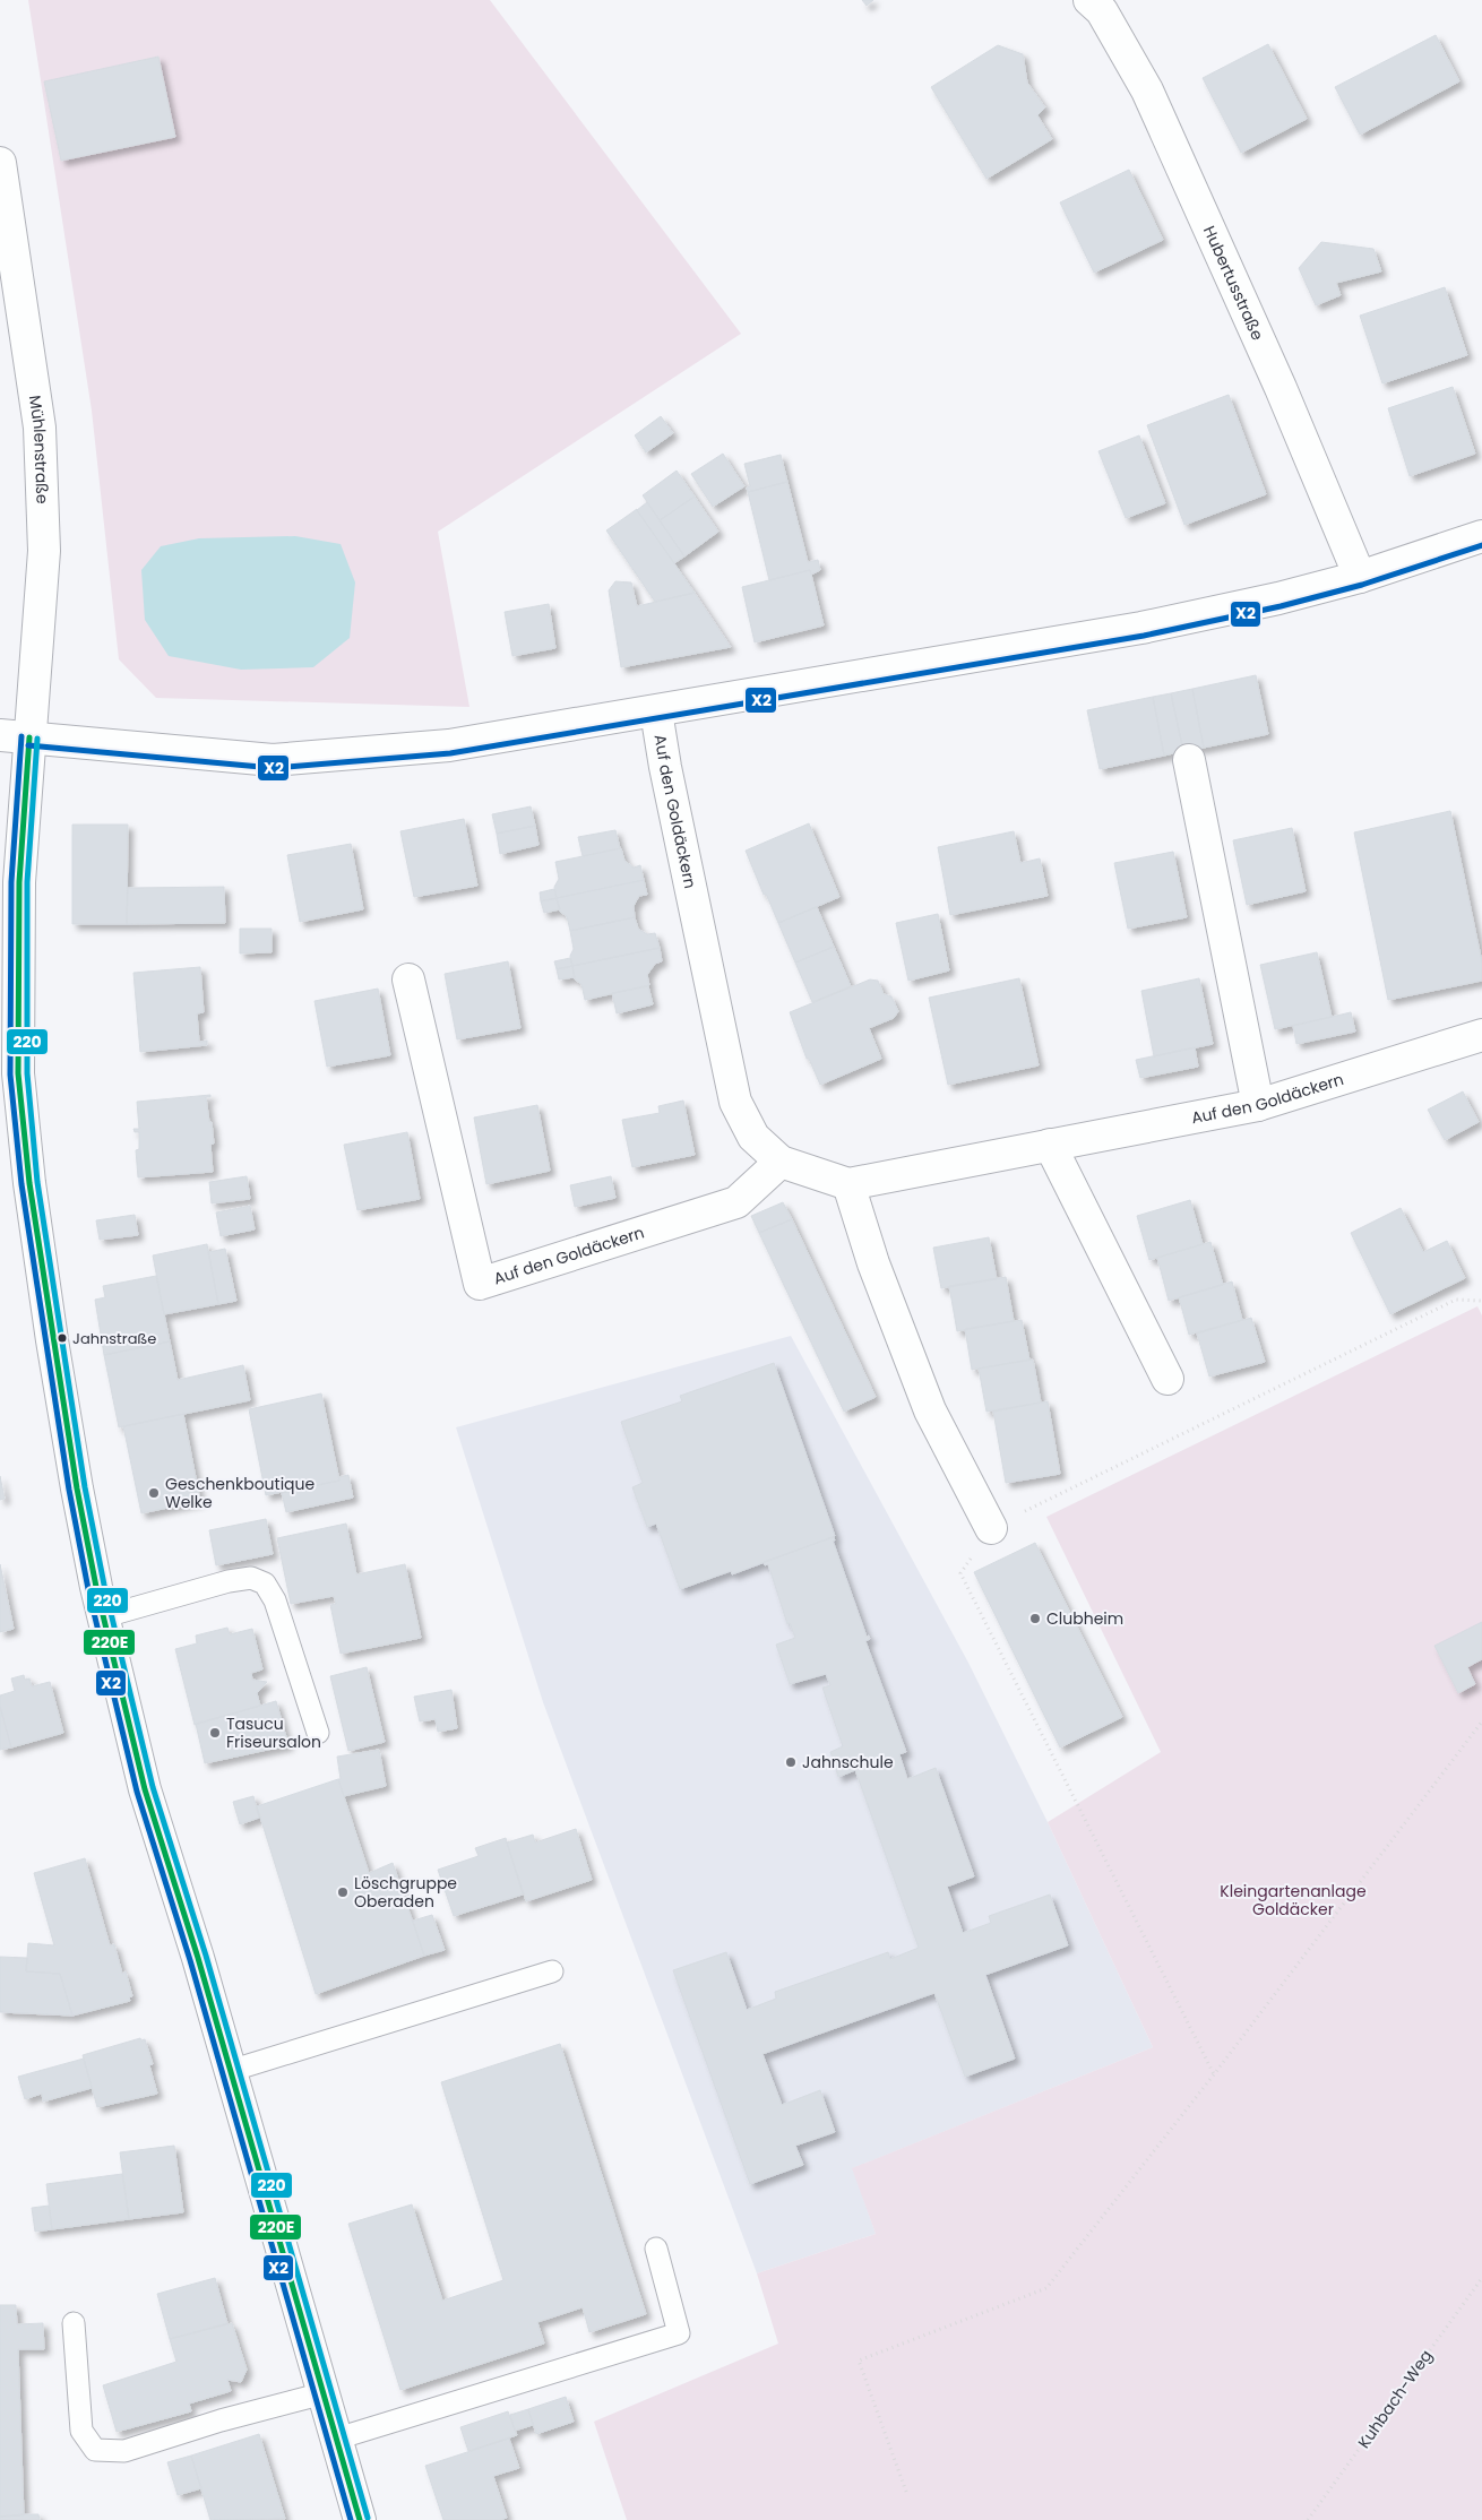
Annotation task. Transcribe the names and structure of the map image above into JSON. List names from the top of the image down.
{
  "streets": {
    "main road": ["Hubertusstraße", "Mühlenstraße", "Auf den Goldäckern"],
    "path": ["Kuhbach-Weg"]
  },
  "parks": ["Kleingartenanlage Goldäcker"],
  "places": [
    "Jahnstraße",
    "Geschenkboutique Welke",
    "Clubheim",
    "Tasucu Friseursalon",
    "Jahnschule",
    "Löschgruppe Oberaden"
  ],
  "lines": ["transit line X2", "transit line 220E", "transit line 220"]
}
